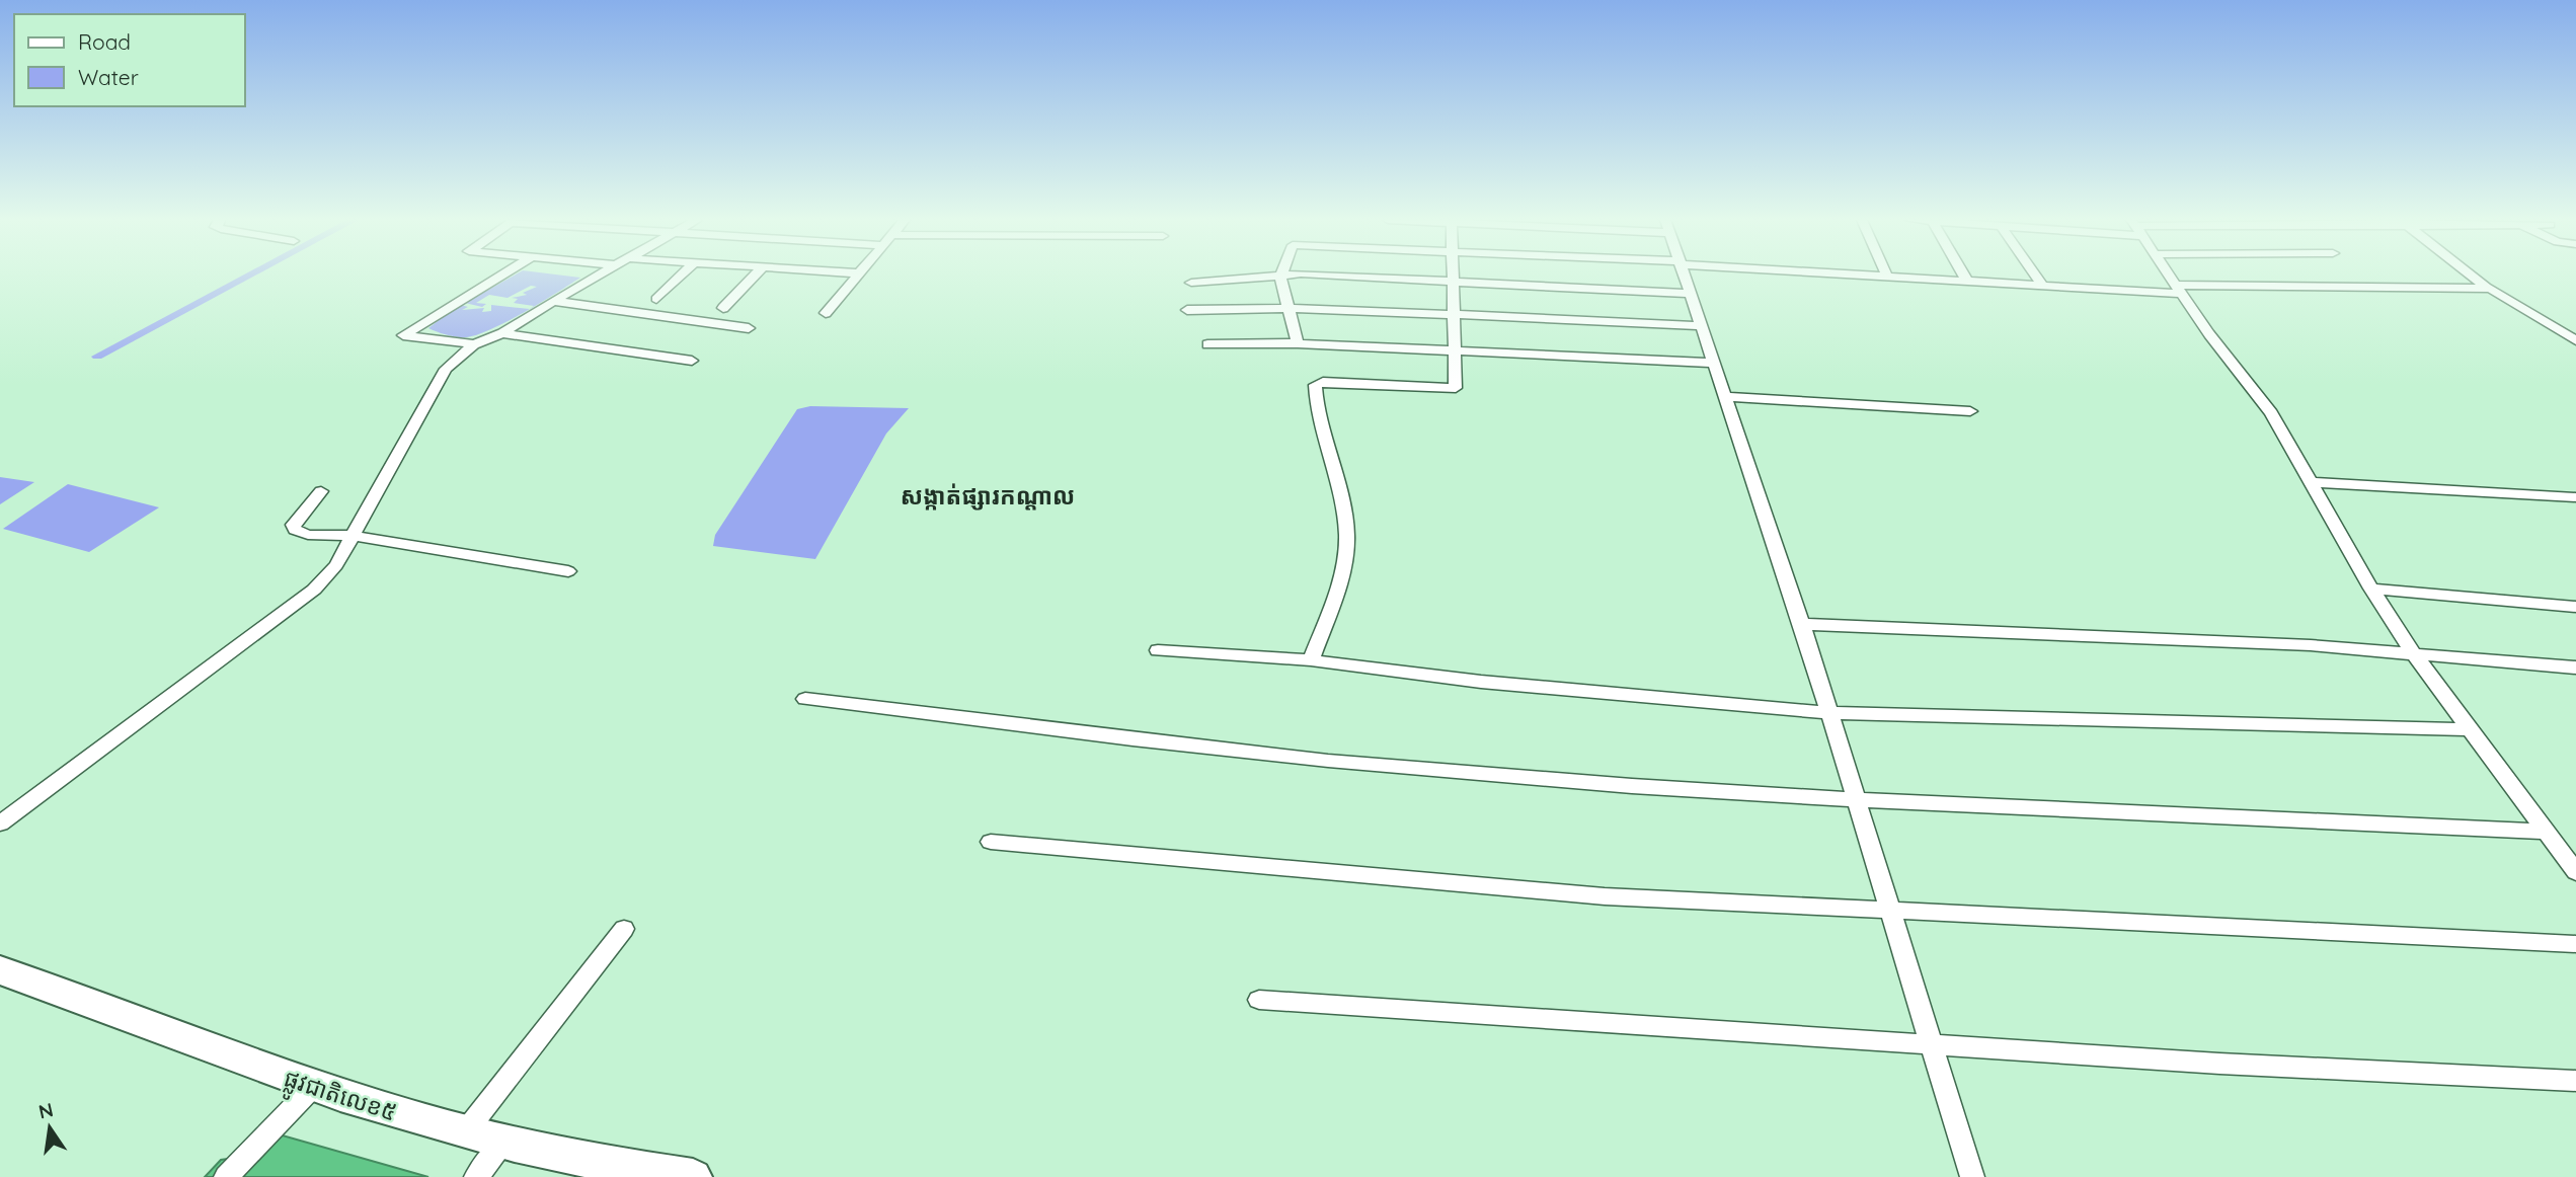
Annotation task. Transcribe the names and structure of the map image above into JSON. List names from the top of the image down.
{
  "streets": {
    "highway": ["ផ្លូវជាតិលេខ៥"]
  },
  "districts": ["សង្កាត់ផ្សារកណ្ដាល"],
  "legend": ["Road", "Water"],
  "north": "top"
}
